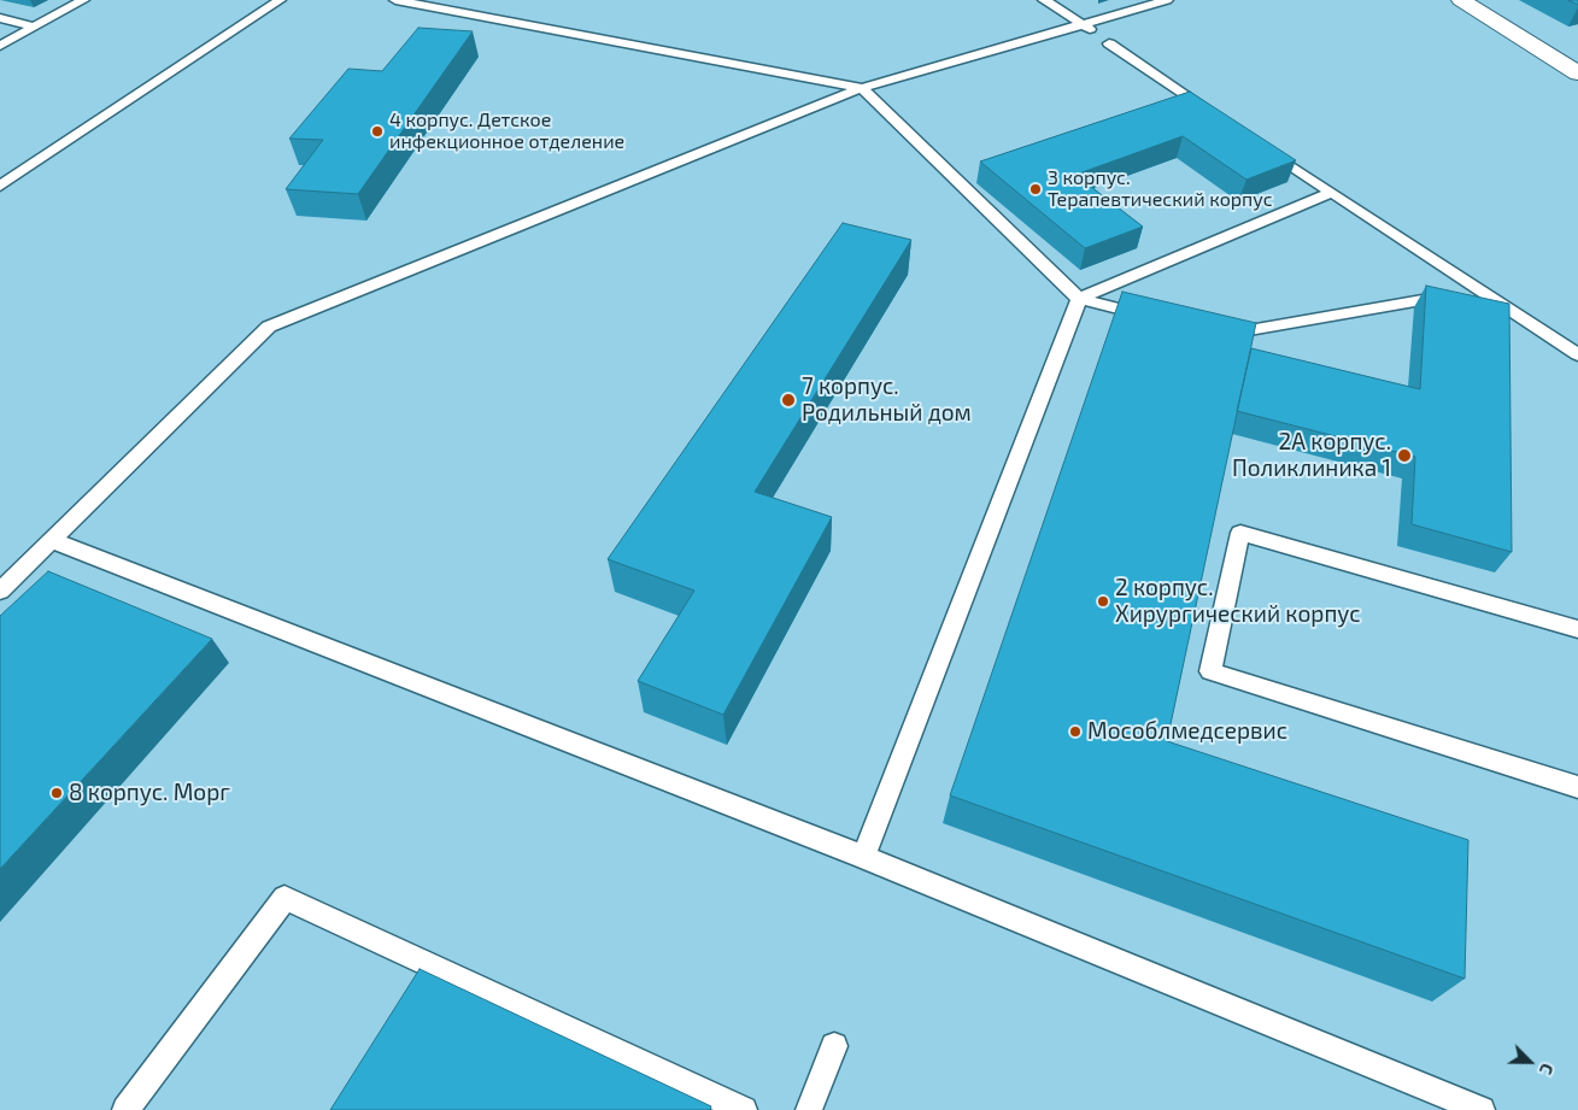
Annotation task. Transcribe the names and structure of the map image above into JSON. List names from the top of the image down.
{
  "places": [
    "4 корпус. Детское инфекционное отделение",
    "3 корпус. Терапевтический корпус",
    "7 корпус. Родильный дом",
    "2А корпус. Поликлиника 1",
    "2 корпус. Хирургический корпус",
    "Мособлмедсервис",
    "8 корпус. Морг"
  ],
  "north": "bottom right"
}
